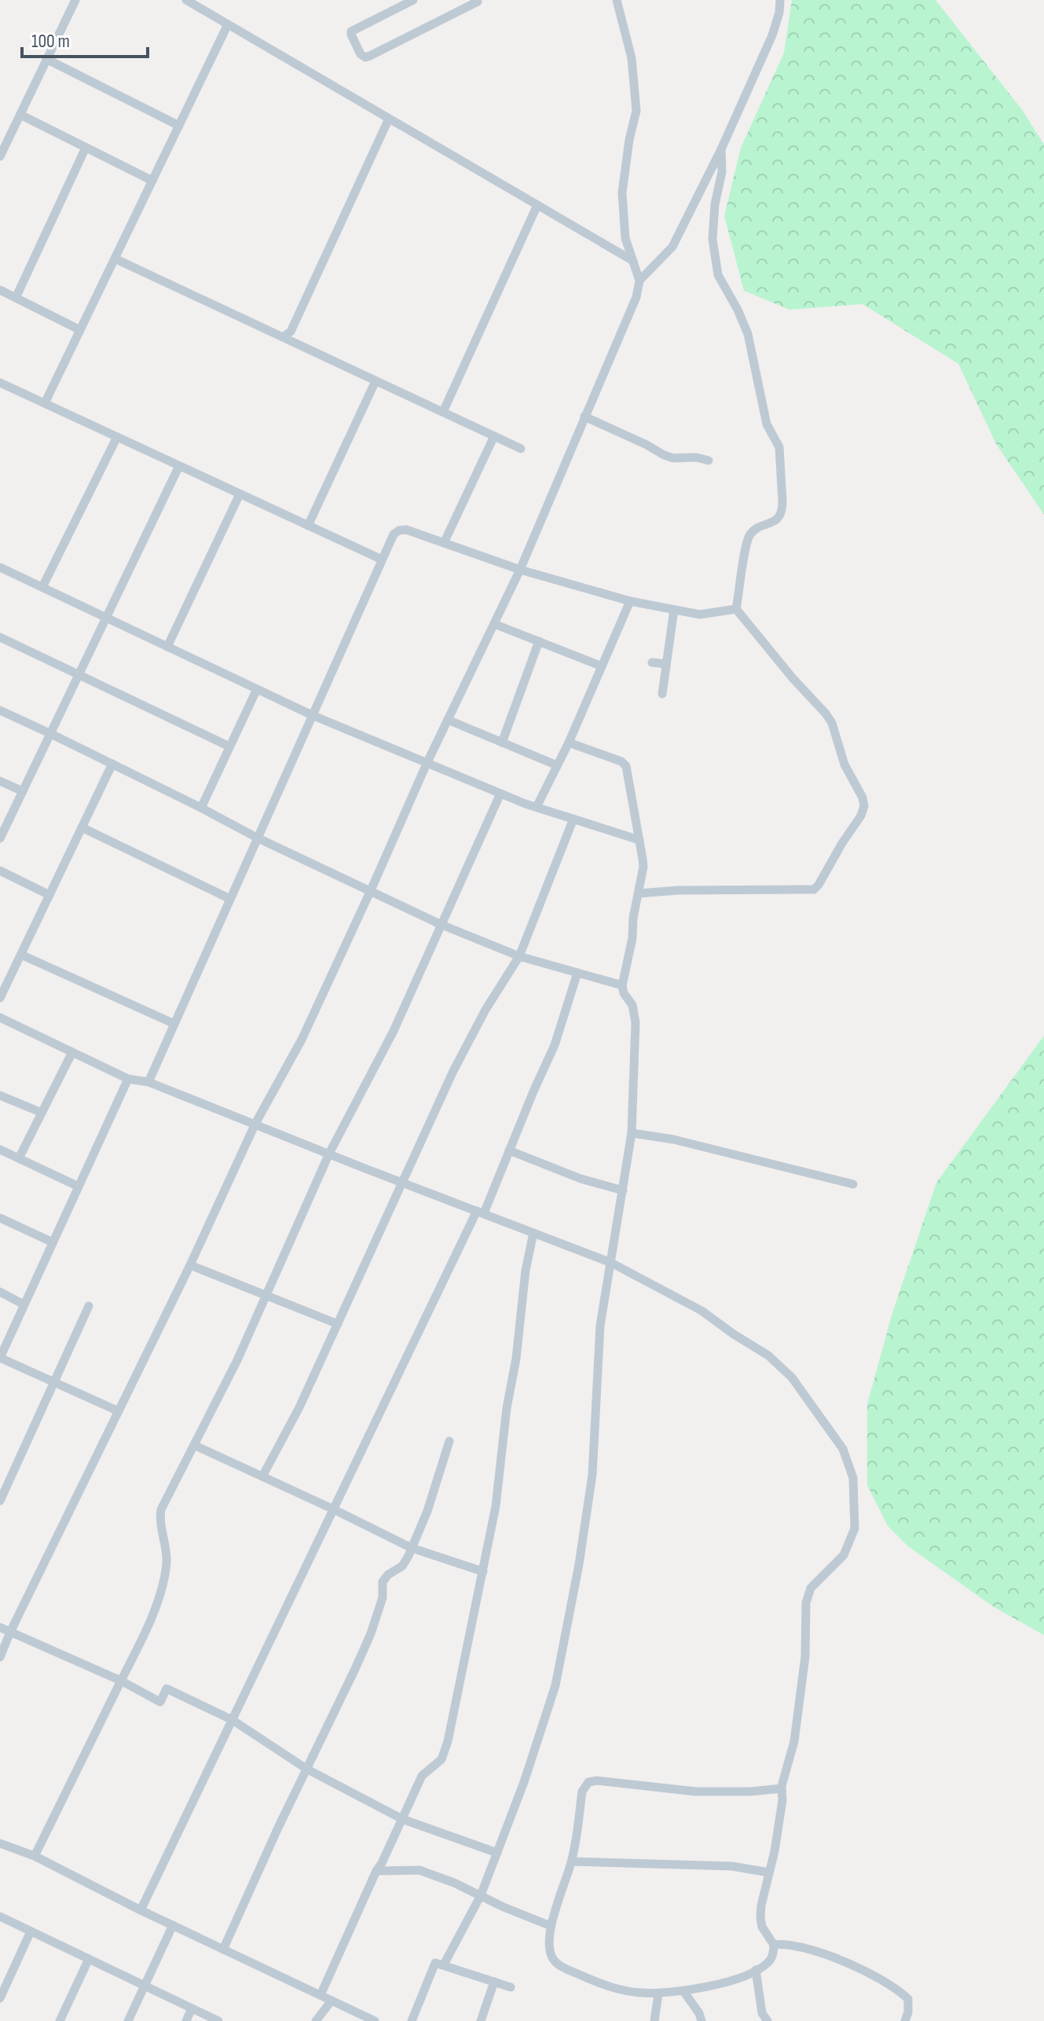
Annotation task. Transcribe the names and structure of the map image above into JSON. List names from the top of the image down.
{
  "scale_bar": "100 m"
}
